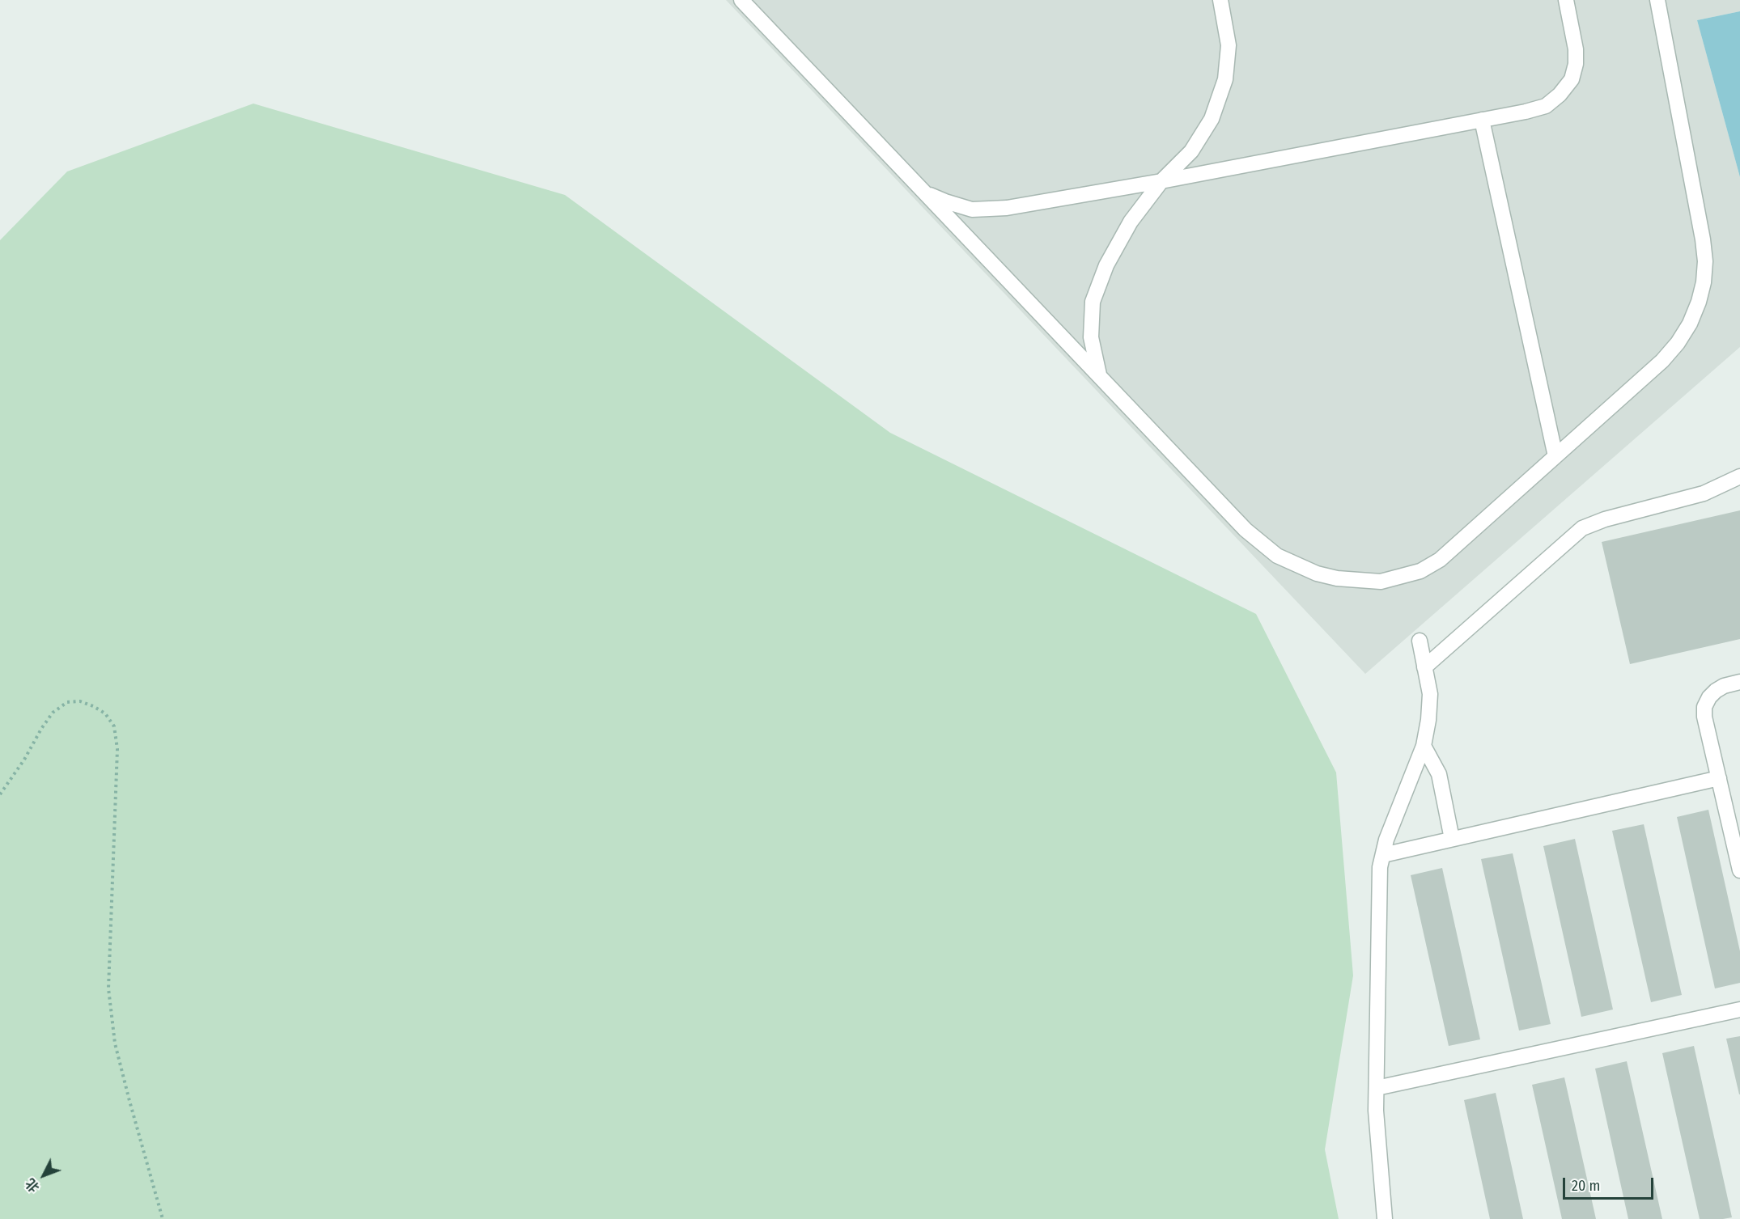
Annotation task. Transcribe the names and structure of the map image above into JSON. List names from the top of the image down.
{
  "scale_bar": "20 m",
  "north": "bottom left"
}
